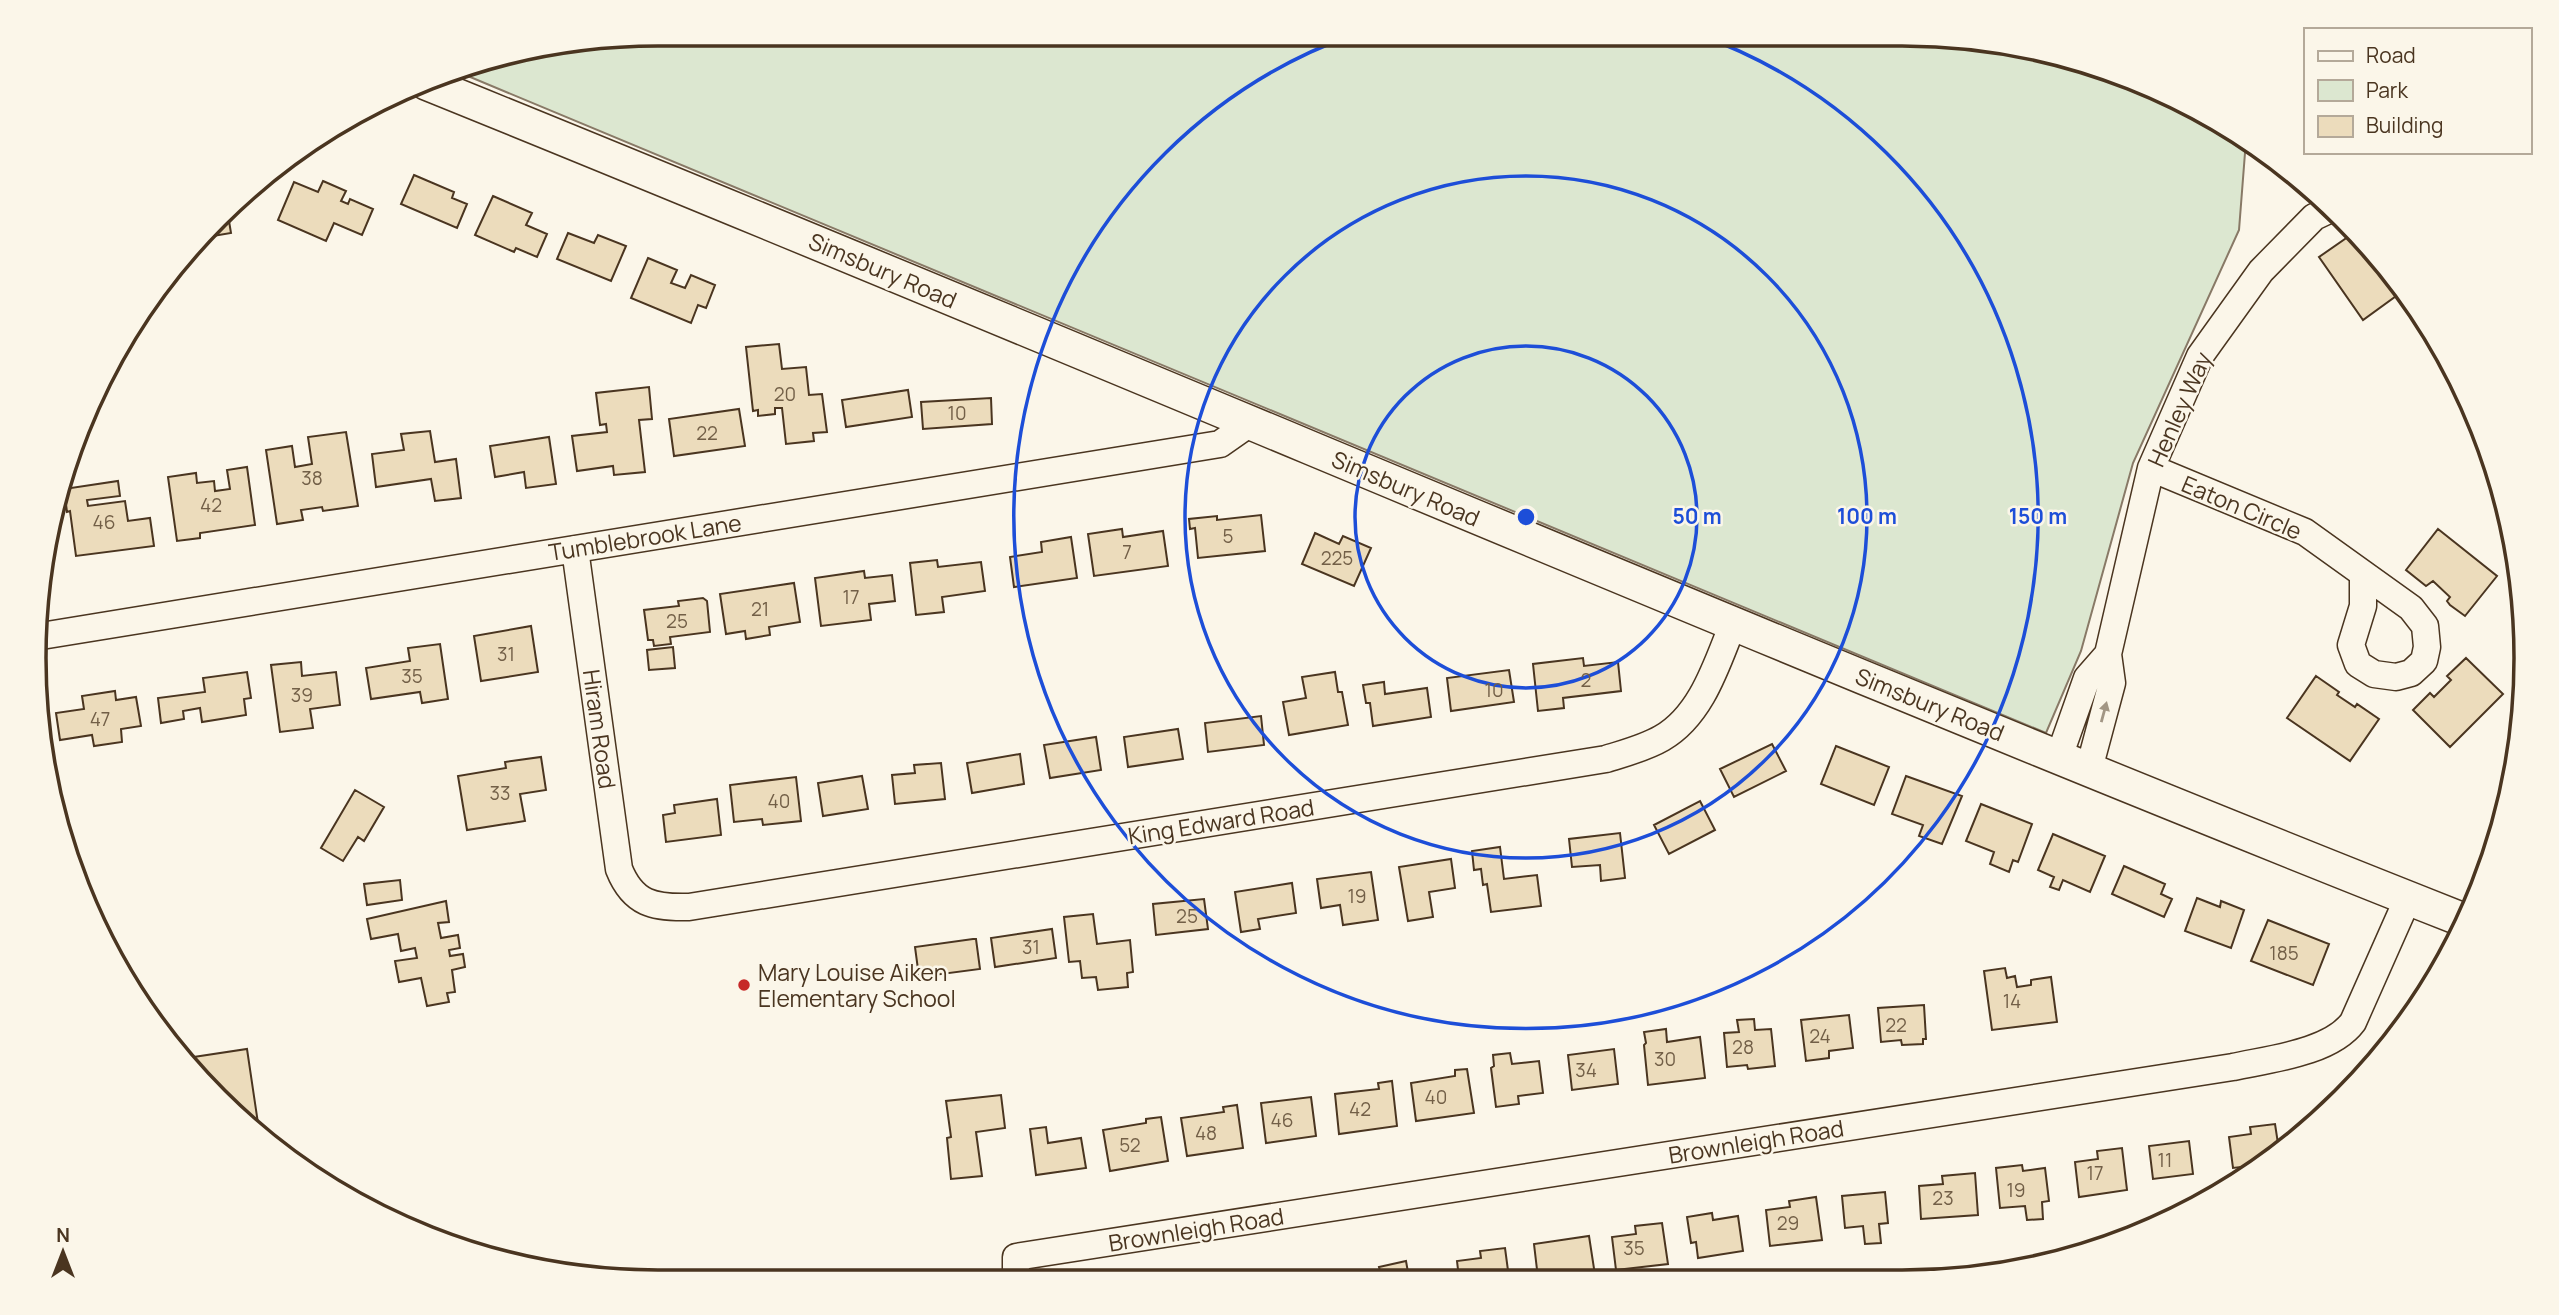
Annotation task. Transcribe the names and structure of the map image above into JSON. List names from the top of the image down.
{
  "streets": {
    "main road": ["Simsbury Road"],
    "street": [
      "Henley Way",
      "Eaton Circle",
      "Tumblebrook Lane",
      "Hiram Road",
      "King Edward Road",
      "Brownleigh Road"
    ]
  },
  "crossings": [
    ["Simsbury Road", "Henley Way"],
    ["Simsbury Road", "Tumblebrook Lane"],
    ["Simsbury Road", "King Edward Road"],
    ["Simsbury Road", "Brownleigh Road"],
    ["Henley Way", "Eaton Circle"],
    ["Tumblebrook Lane", "Hiram Road"],
    ["Hiram Road", "King Edward Road"]
  ],
  "places": ["Mary Louise Aiken Elementary School"],
  "house_numbers": [
    "20",
    "10",
    "22",
    "38",
    "42",
    "46",
    "5",
    "7",
    "225",
    "17",
    "21",
    "25",
    "31",
    "35",
    "2",
    "10",
    "39",
    "47",
    "33",
    "40",
    "19",
    "25",
    "31",
    "185",
    "14",
    "22",
    "24",
    "28",
    "30",
    "34",
    "40",
    "42",
    "46",
    "48",
    "52",
    "11",
    "17",
    "19",
    "23",
    "29",
    "35"
  ],
  "legend": ["Road", "Park", "Building"],
  "north": "top",
  "rings": ["50 m", "100 m", "150 m"]
}
